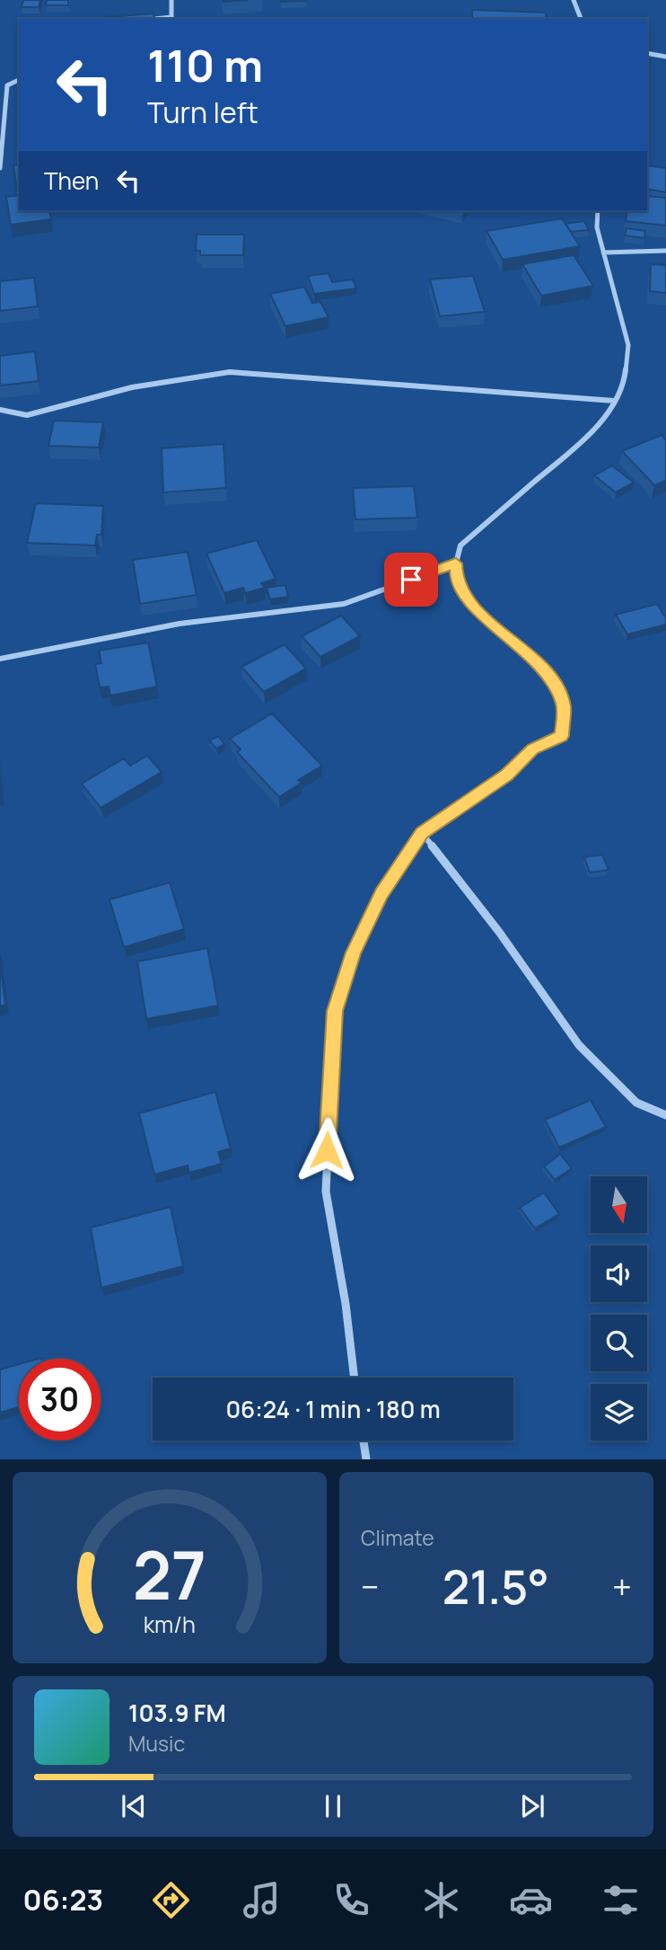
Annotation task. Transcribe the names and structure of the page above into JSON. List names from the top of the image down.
{
  "north": "bottom",
  "page": {
    "turn": ["110 m", "Turn left"],
    "then": "Then",
    "limit": "30",
    "trip": "06:24 · 1 min · 180 m",
    "tile": "Climate",
    "heat": ["−", "21.5°", "+"],
    "song": ["103.9 FM", "Music"],
    "tabs": "06:23",
    "gauge": ["27", "km/h"]
  }
}
